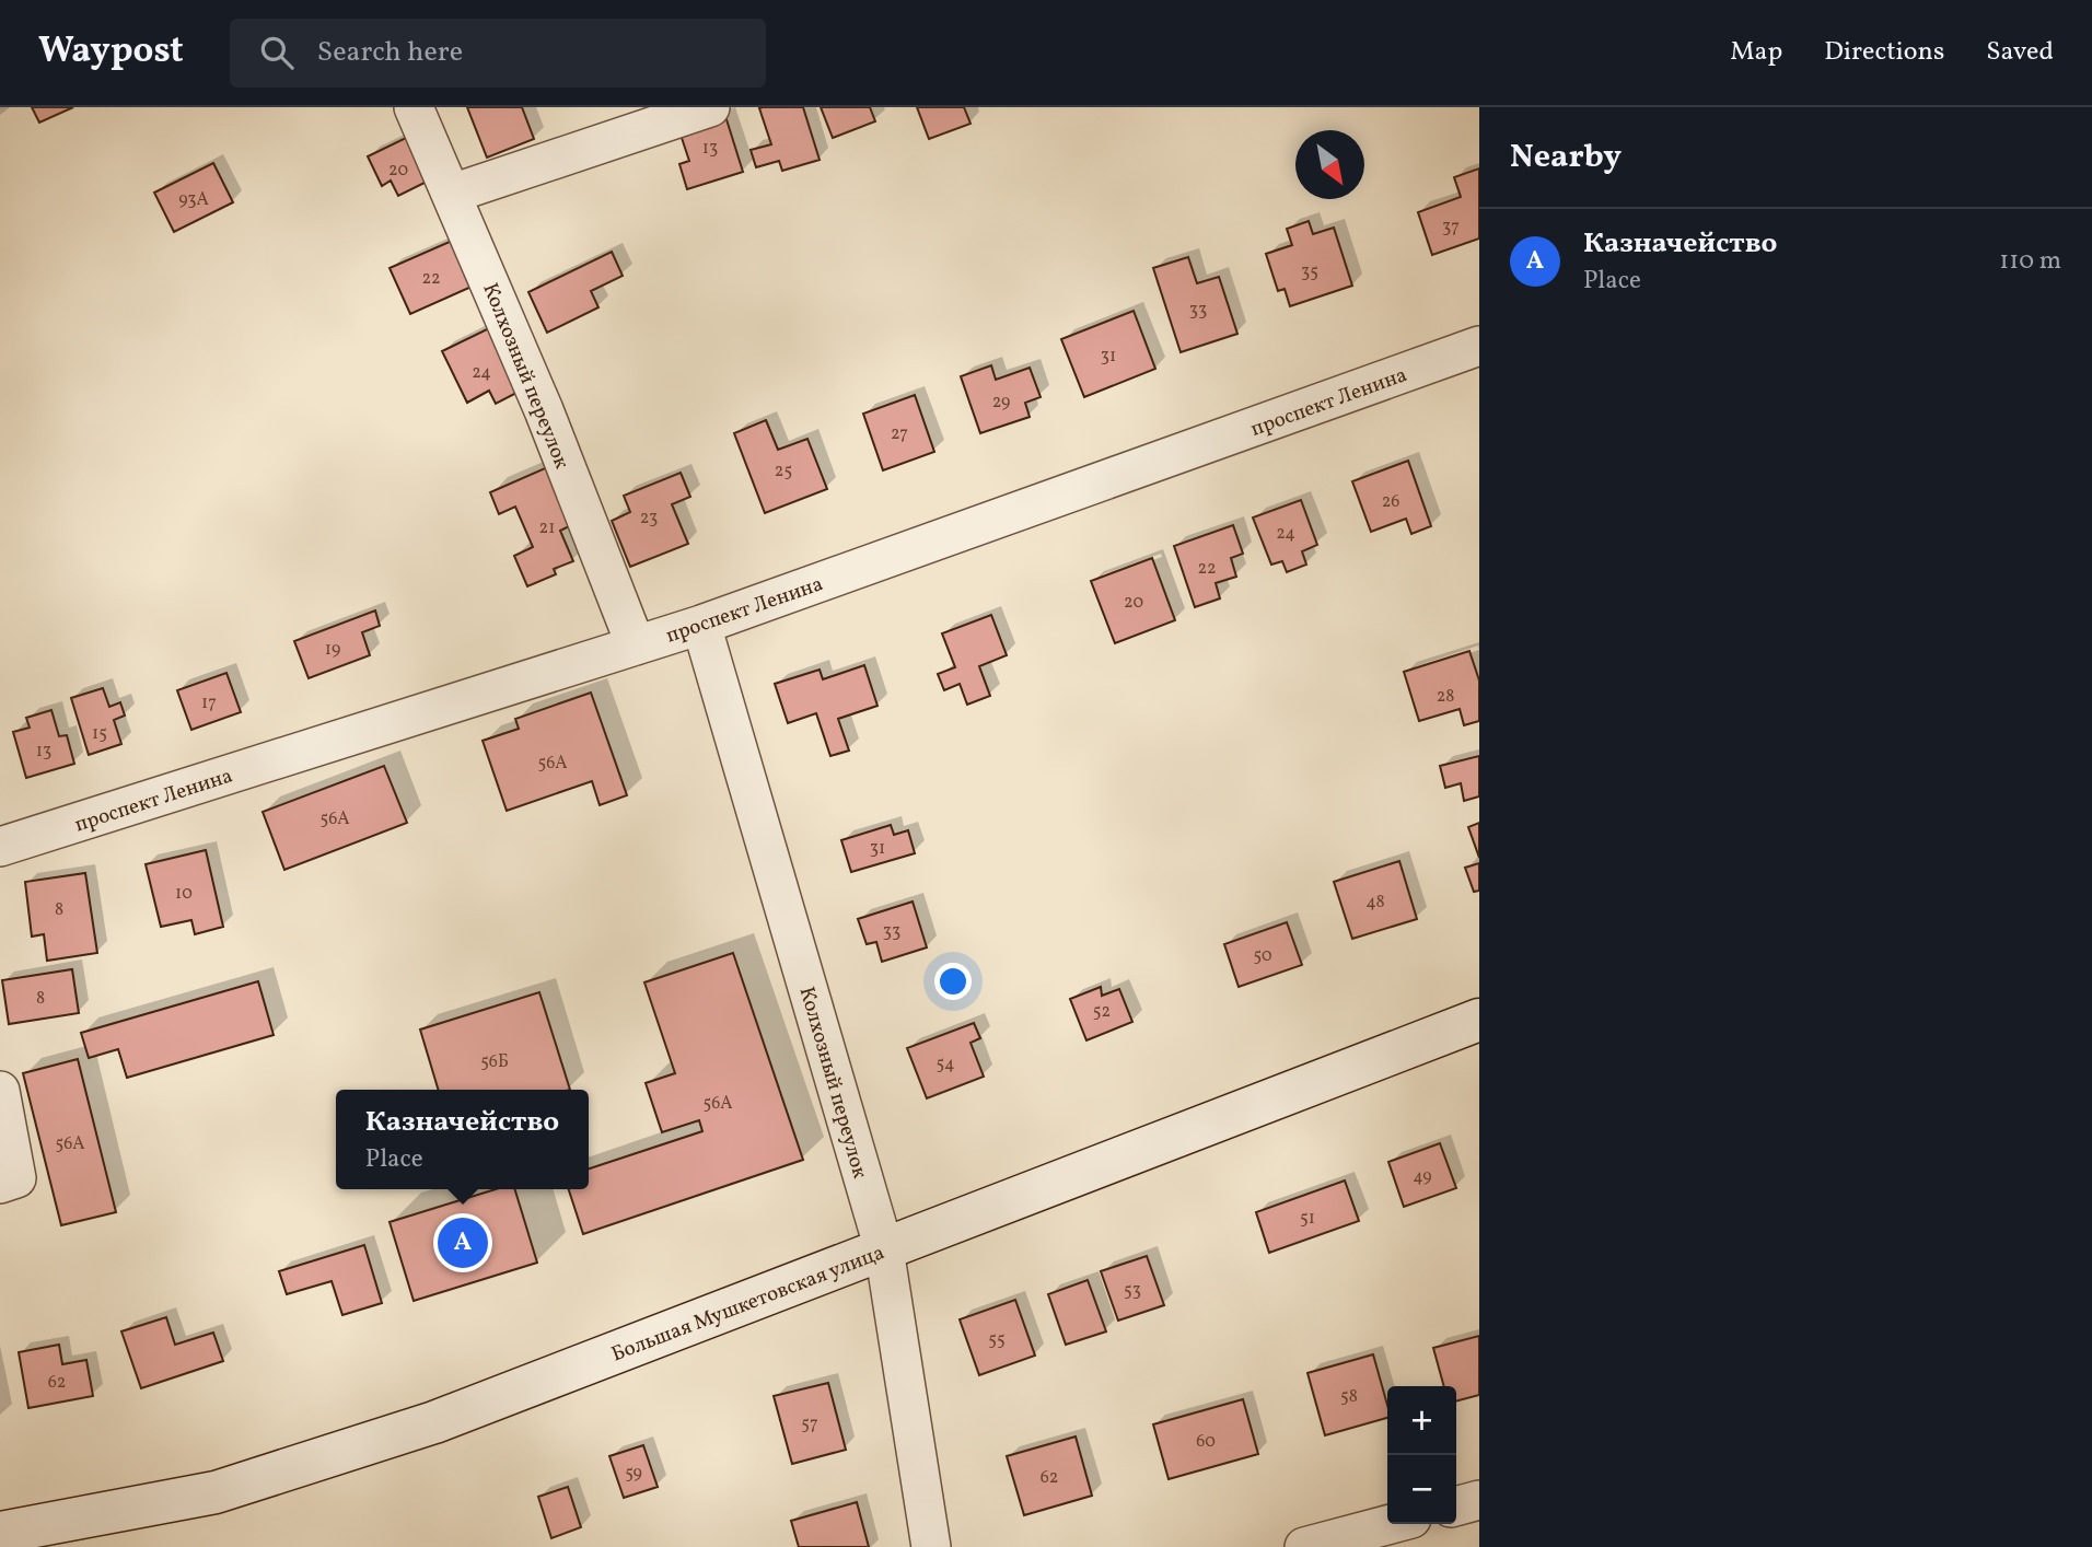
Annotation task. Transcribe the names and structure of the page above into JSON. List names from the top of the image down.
{
  "streets": {
    "main road": ["Большая Мушкетовская улица"],
    "street": ["Колхозный переулок", "проспект Ленина"]
  },
  "crossings": [
    ["Колхозный переулок", "проспект Ленина"],
    ["Колхозный переулок", "Большая Мушкетовская улица"]
  ],
  "house_numbers": [
    "13",
    "20",
    "93А",
    "37",
    "35",
    "22",
    "33",
    "31",
    "24",
    "29",
    "27",
    "25",
    "26",
    "23",
    "21",
    "24",
    "22",
    "20",
    "19",
    "28",
    "17",
    "15",
    "13",
    "56А",
    "56А",
    "31",
    "10",
    "48",
    "8",
    "33",
    "50",
    "8",
    "52",
    "56Б",
    "54",
    "56А",
    "56А",
    "49",
    "51",
    "53",
    "55",
    "62",
    "58",
    "57",
    "60",
    "59",
    "62"
  ],
  "north": "bottom right",
  "page": {
    "header": "Waypost",
    "search": "Search here",
    "nav": ["Map", "Directions", "Saved"],
    "heading": "Nearby",
    "list": [
      {
        "mark": "A",
        "name": "Казначейство",
        "note": "Place",
        "value": "110 m"
      }
    ],
    "popup": ["Казначейство", "Place"],
    "pins": "A",
    "map_buttons": ["+", "−"]
  }
}
